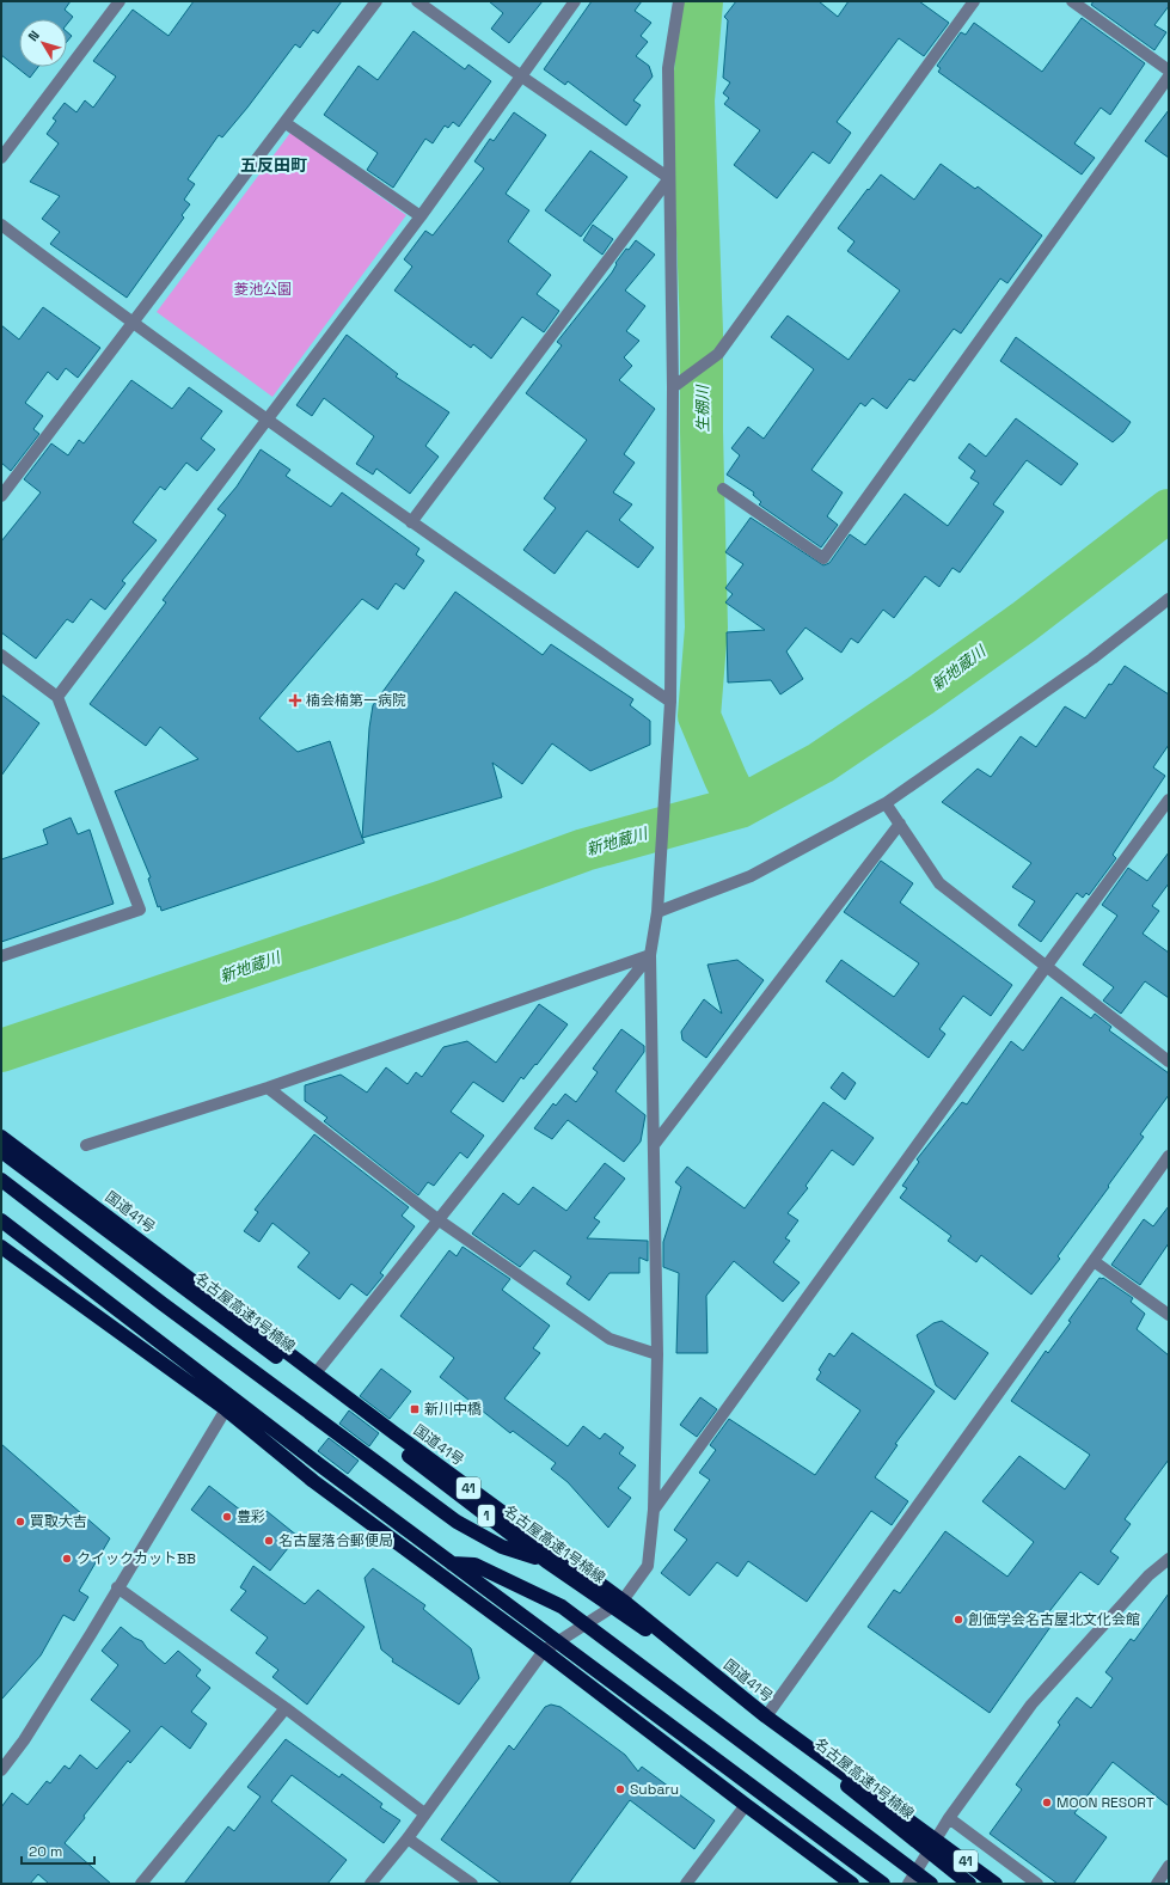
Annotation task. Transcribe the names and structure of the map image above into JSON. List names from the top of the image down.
{
  "streets": {
    "highway": [
      "国道41号",
      "名古屋高速1号楠線",
      "41",
      "1"
    ]
  },
  "districts": ["五反田町"],
  "water": ["生棚川", "新地蔵川"],
  "parks": ["菱池公園"],
  "places": {
    "health": ["楠会楠第一病院"],
    "transit": ["新川中橋"],
    "other": [
      "豊彩",
      "買取大吉",
      "名古屋落合郵便局",
      "クイックカットBB",
      "創価学会名古屋北文化会館",
      "Subaru",
      "MOON RESORT"
    ]
  },
  "scale_bar": "20 m",
  "north": "top left"
}
